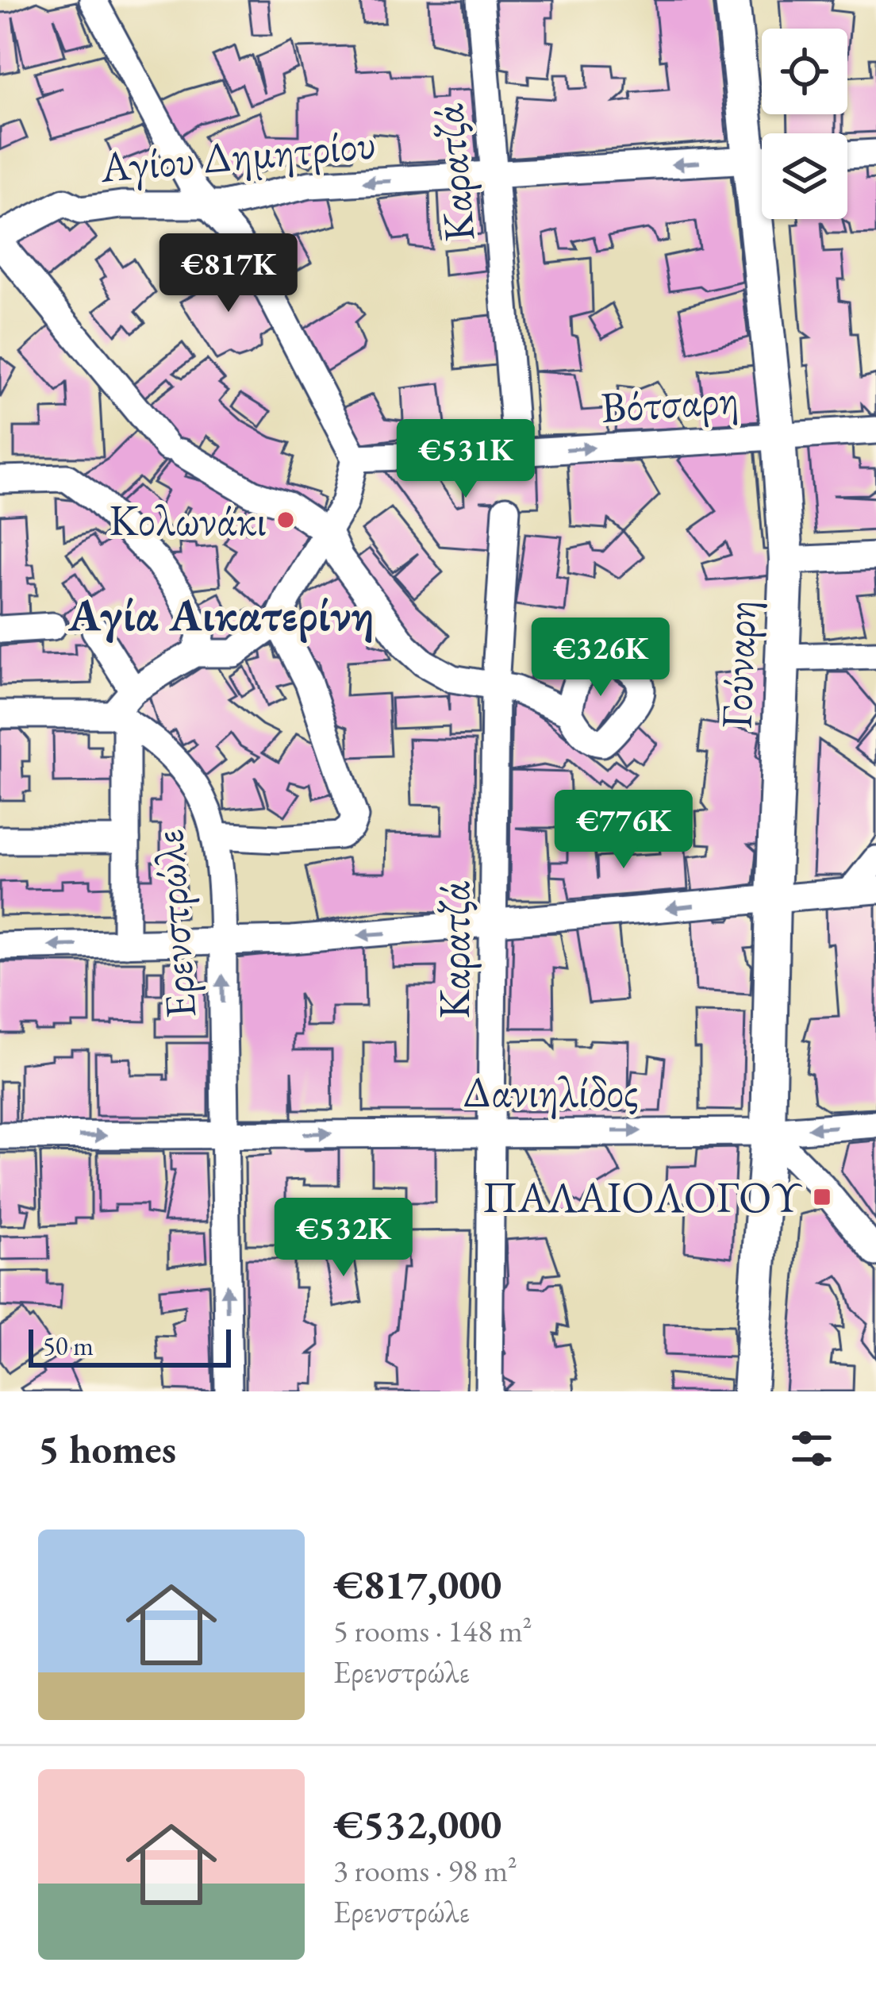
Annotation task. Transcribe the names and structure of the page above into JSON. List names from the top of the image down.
{
  "streets": {
    "main road": ["Γούναρη"],
    "street": [
      "Αγίου Δημητρίου",
      "Καρατζά",
      "Βότσαρη",
      "Ερενστρώλε",
      "Δανιηλίδος"
    ]
  },
  "crossings": [
    ["Αγίου Δημητρίου", "Καρατζά"],
    ["Καρατζά", "Βότσαρη"],
    ["Καρατζά", "Δανιηλίδος"],
    ["Βότσαρη", "Γούναρη"],
    ["Γούναρη", "Δανιηλίδος"],
    ["Ερενστρώλε", "Δανιηλίδος"]
  ],
  "one_way": ["Αγίου Δημητρίου", "Βότσαρη", "Ερενστρώλε"],
  "districts": ["Αγία Αικατερίνη"],
  "places": {
    "other": ["Κολωνάκι"],
    "transit": ["ΠΑΛΑΙΟΛΟΓΟΥ"]
  },
  "scale_bar": "50 m",
  "page": {
    "price": [
      "€817K",
      "€531K",
      "€326K",
      "€776K",
      "€532K"
    ],
    "scale": "50 m",
    "heading": "5 homes",
    "list": [
      {
        "name": "€817,000",
        "note": "5 rooms · 148 m² · Ερενστρώλε"
      },
      {
        "name": "€532,000",
        "note": "3 rooms · 98 m² · Ερενστρώλε"
      }
    ]
  }
}
